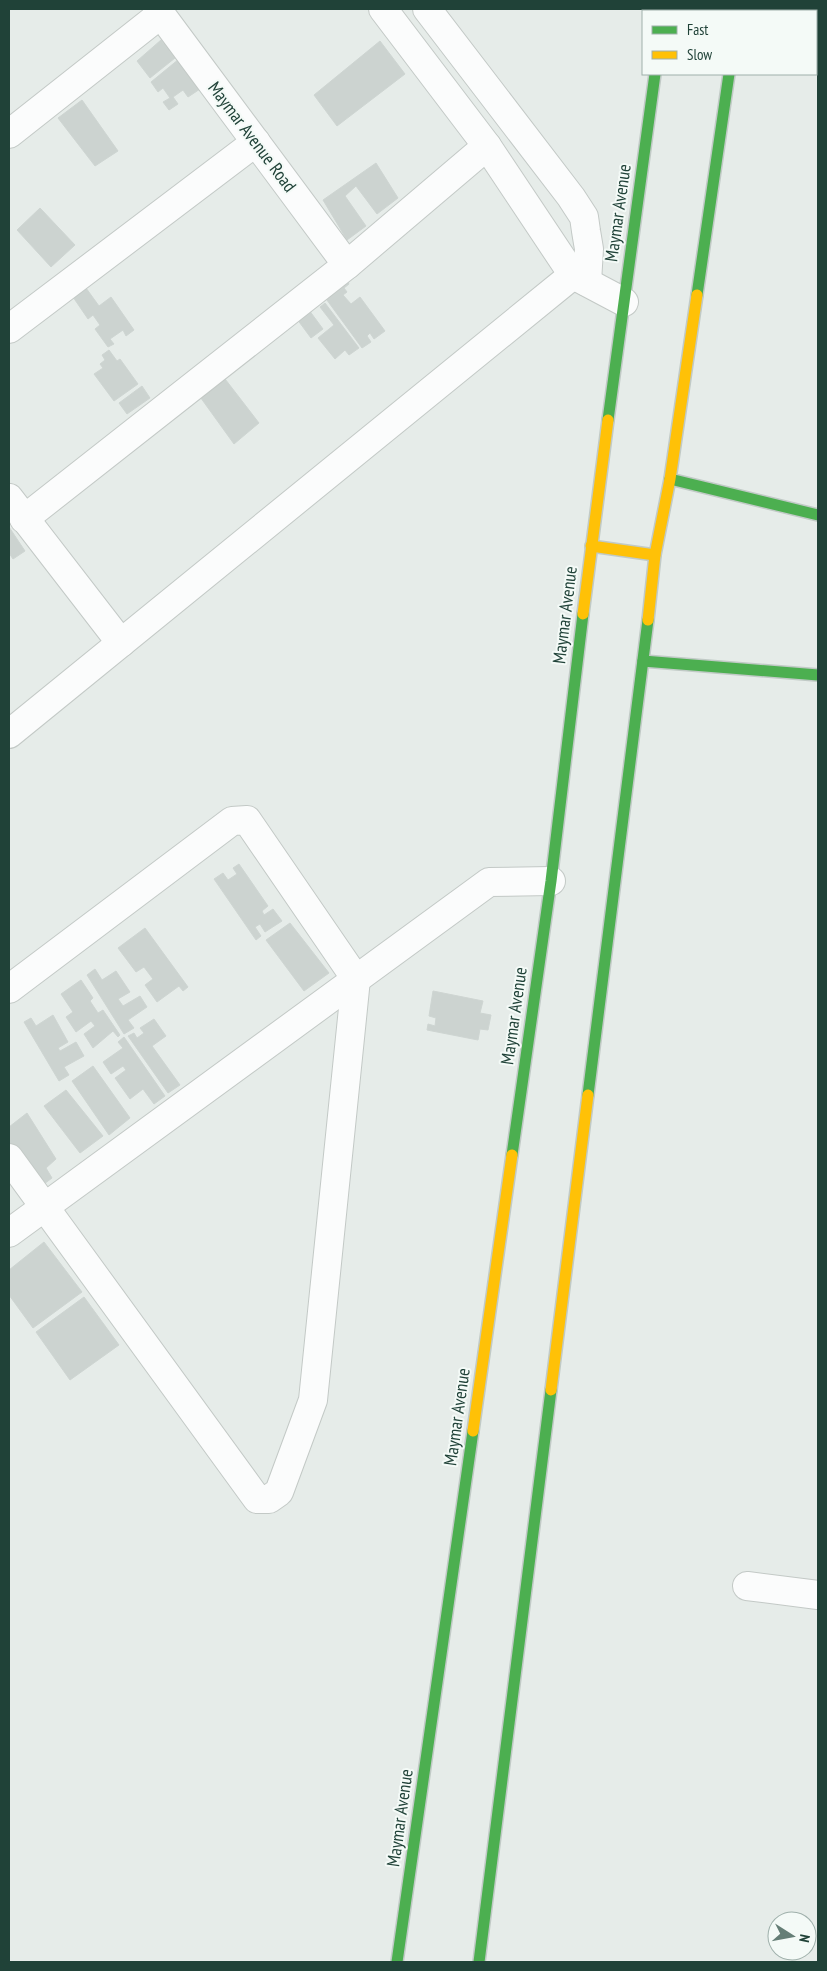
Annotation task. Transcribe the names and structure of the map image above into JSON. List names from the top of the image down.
{
  "streets": {
    "main road": ["Maymar Avenue"],
    "street": ["Maymar Avenue Road"]
  },
  "legend": ["Fast", "Slow"],
  "north": "right"
}
